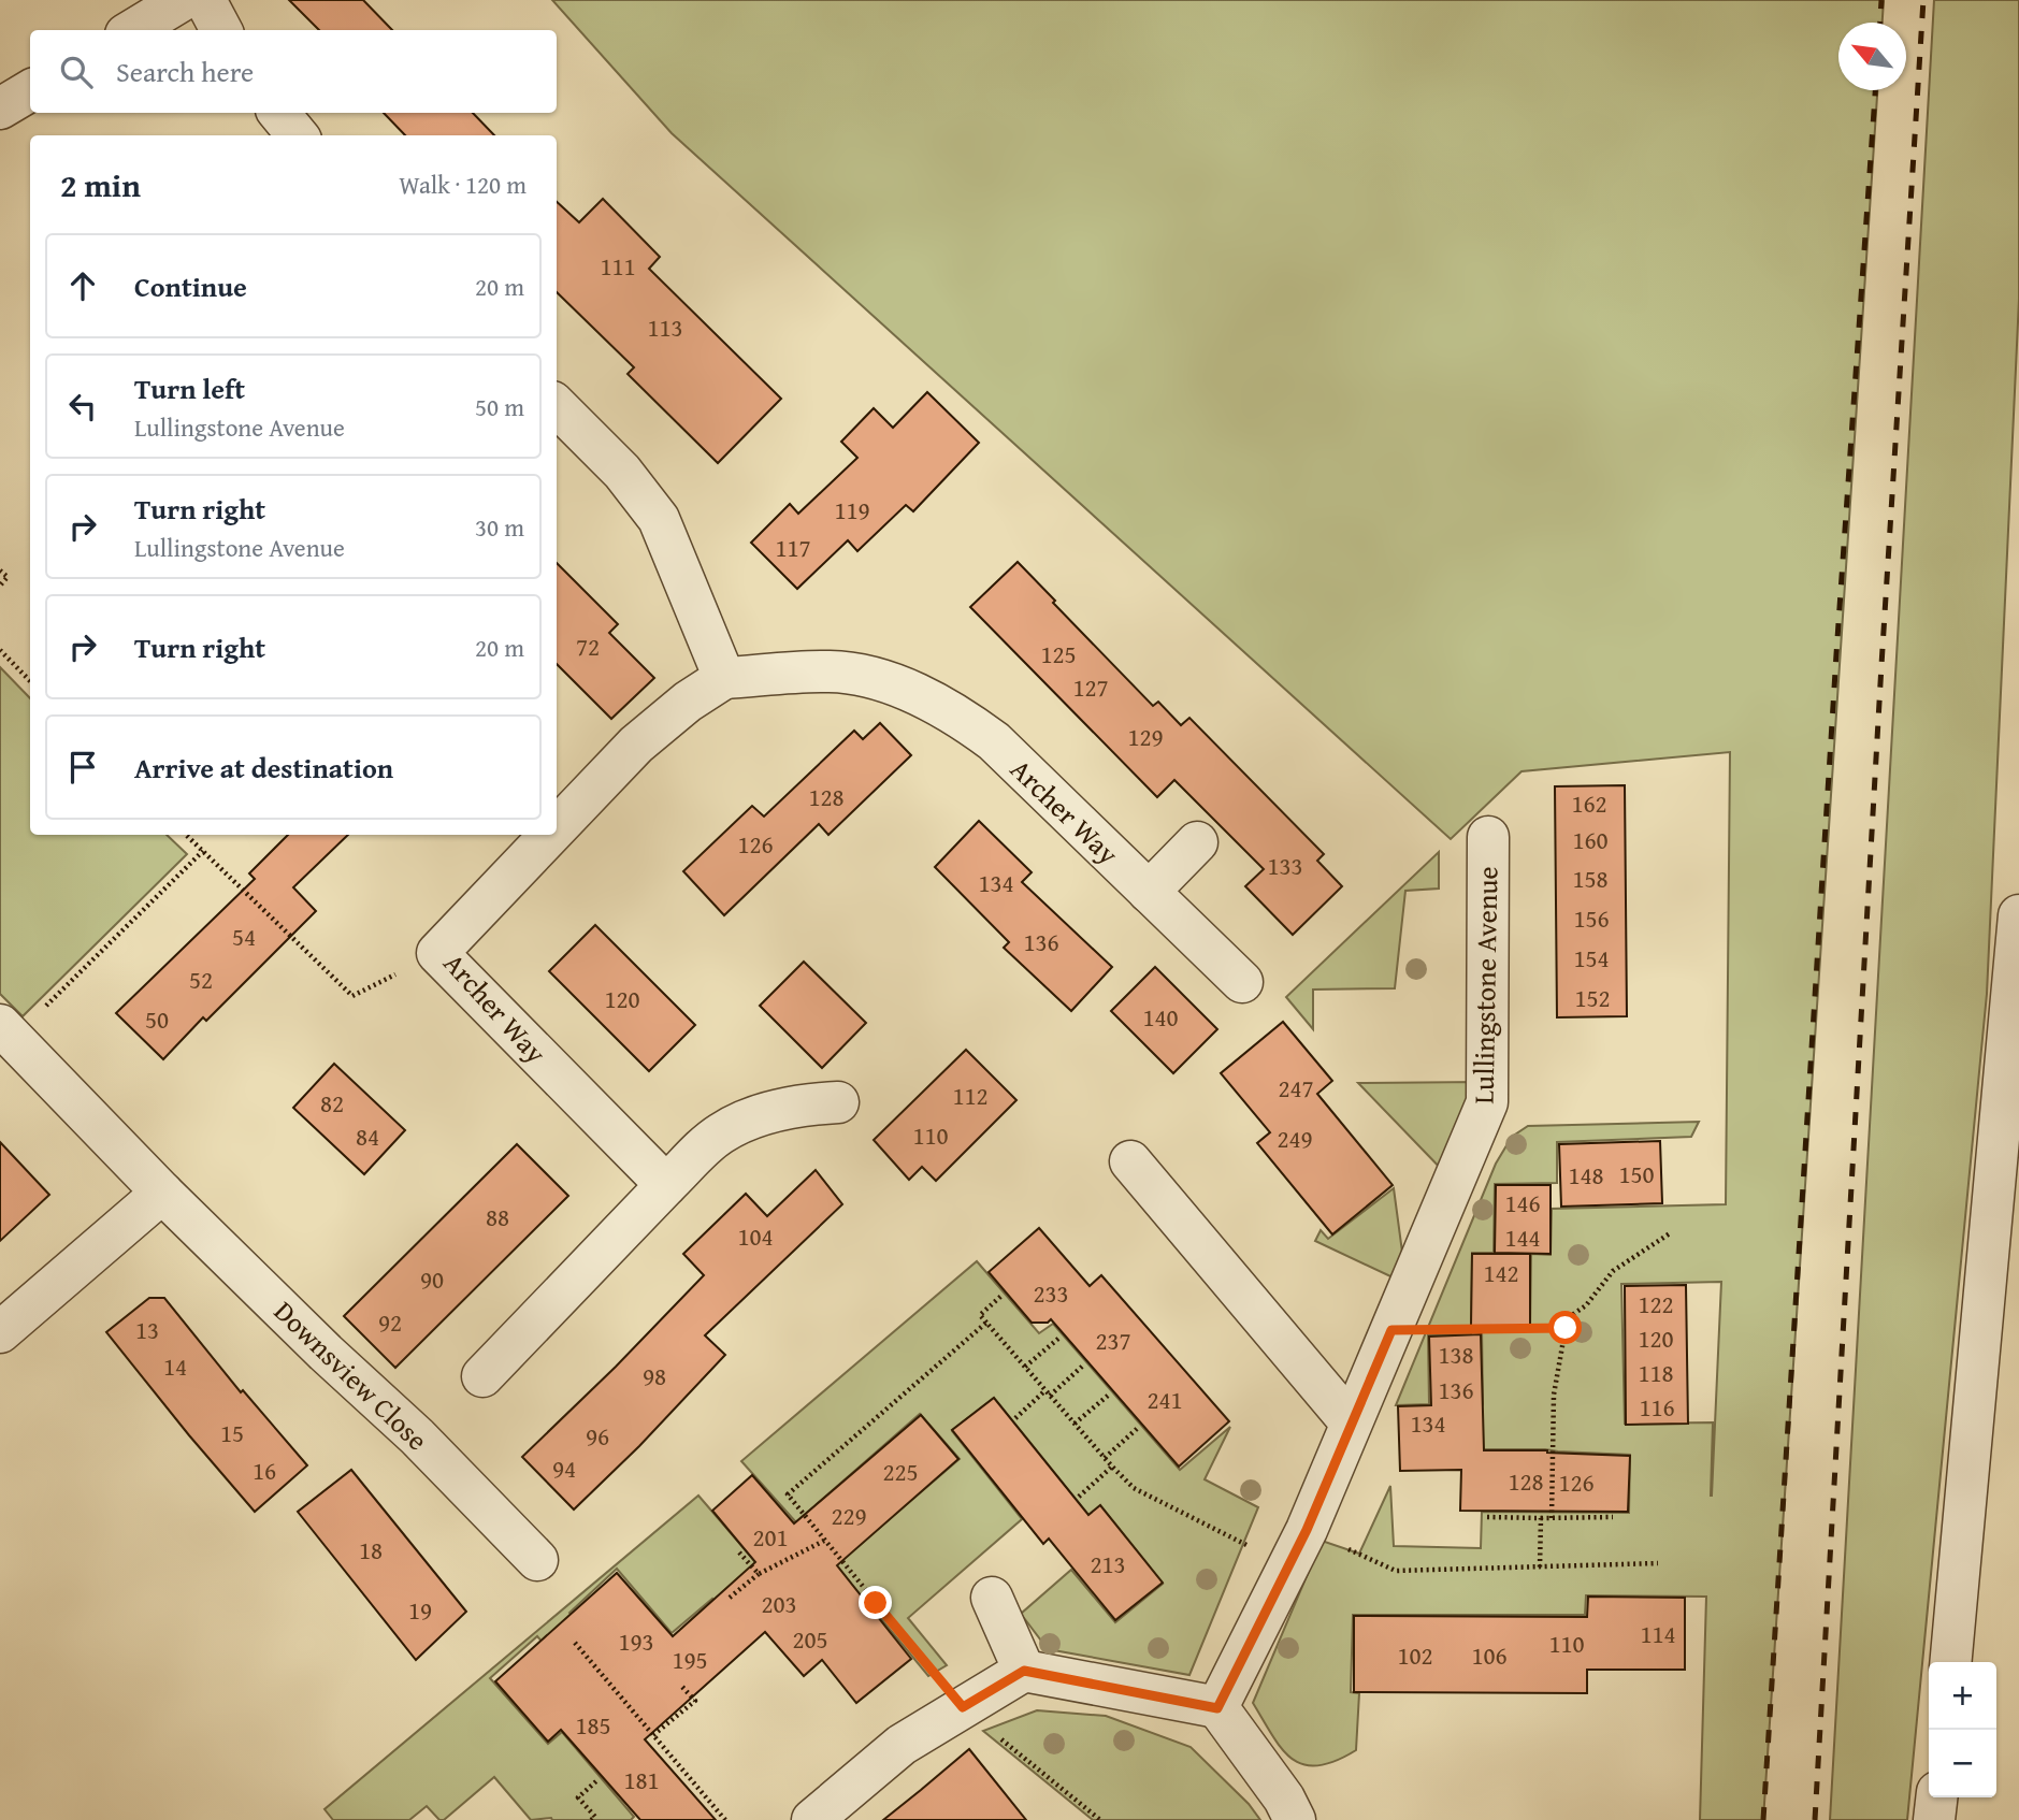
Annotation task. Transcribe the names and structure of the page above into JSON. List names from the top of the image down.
{
  "streets": {
    "street": ["Archer Way", "Lullingstone Avenue", "Downsview Close"]
  },
  "house_numbers": [
    "111",
    "113",
    "119",
    "117",
    "72",
    "125",
    "127",
    "129",
    "128",
    "162",
    "160",
    "126",
    "133",
    "158",
    "134",
    "156",
    "54",
    "136",
    "154",
    "52",
    "152",
    "120",
    "140",
    "50",
    "247",
    "112",
    "82",
    "110",
    "84",
    "249",
    "150",
    "148",
    "146",
    "88",
    "104",
    "144",
    "142",
    "90",
    "233",
    "122",
    "92",
    "13",
    "120",
    "237",
    "138",
    "14",
    "118",
    "98",
    "136",
    "241",
    "116",
    "134",
    "15",
    "96",
    "94",
    "16",
    "225",
    "128",
    "126",
    "229",
    "201",
    "18",
    "213",
    "203",
    "19",
    "114",
    "205",
    "193",
    "110",
    "102",
    "106",
    "195",
    "185",
    "181"
  ],
  "north": "top left",
  "page": {
    "search": "Search here",
    "heading": ["2 min", "Walk · 120 m"],
    "list": [
      ["Continue", "20 m"],
      ["Turn left", "Lullingstone Avenue", "50 m"],
      ["Turn right", "Lullingstone Avenue", "30 m"],
      ["Turn right", "20 m"],
      "Arrive at destination"
    ],
    "map_buttons": ["+", "−"]
  }
}
